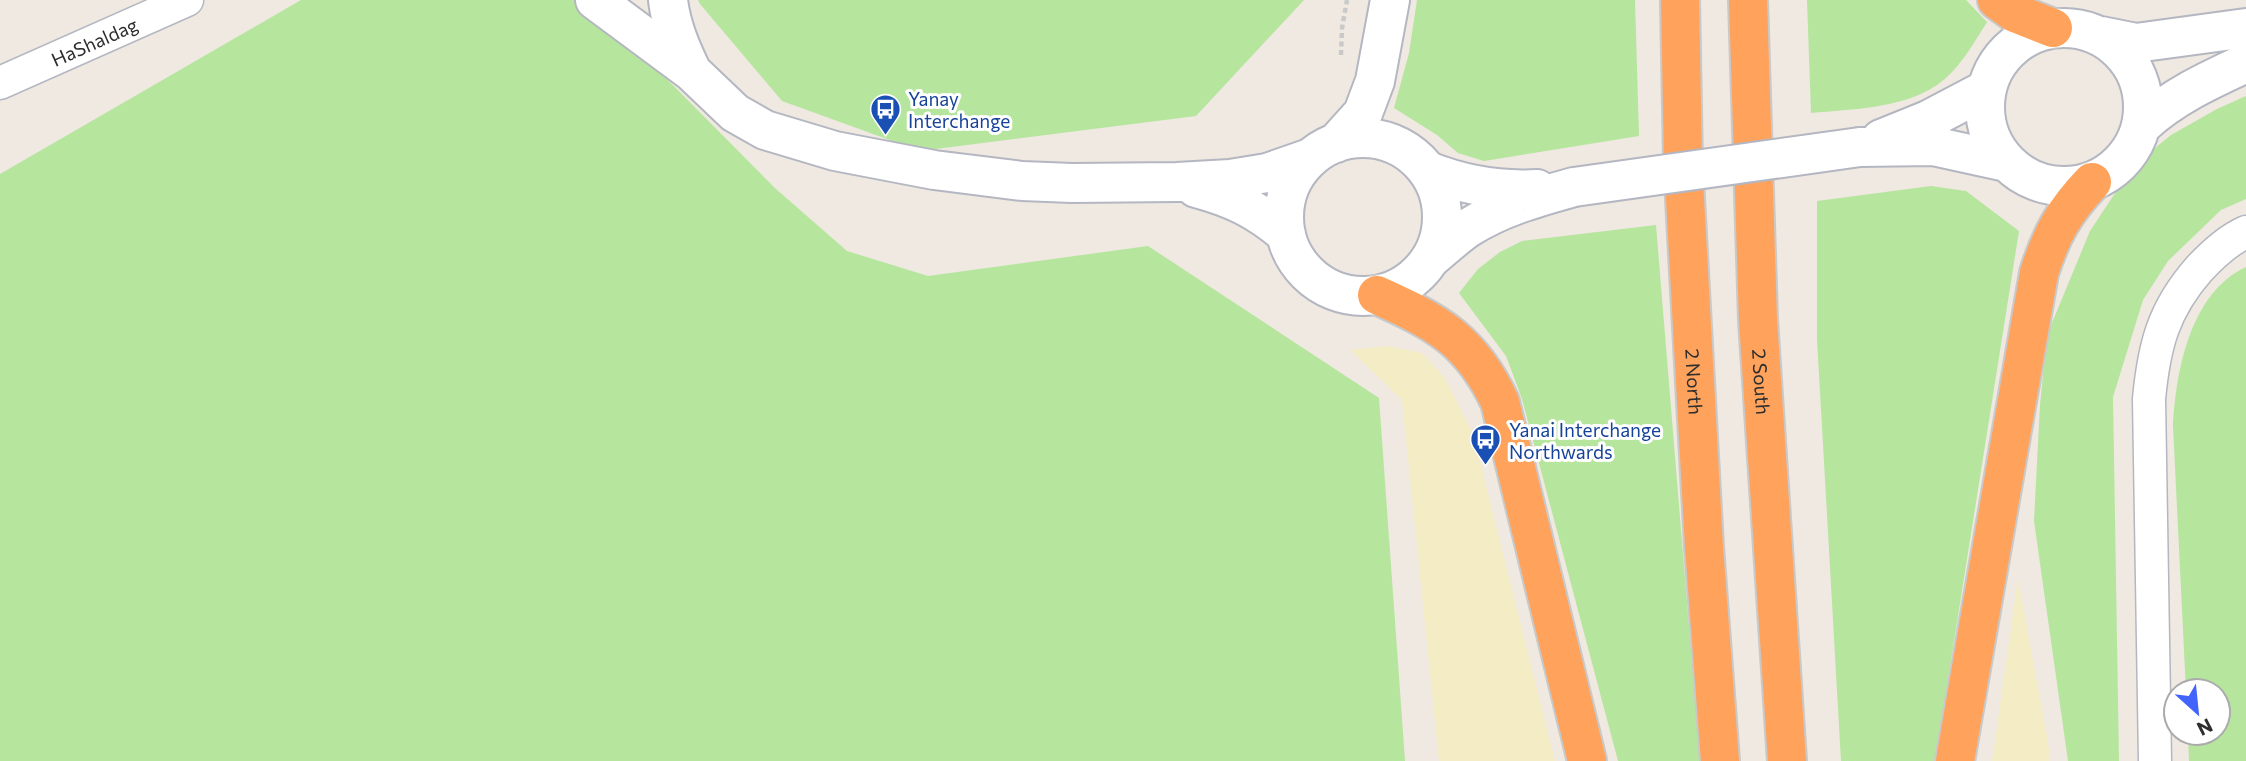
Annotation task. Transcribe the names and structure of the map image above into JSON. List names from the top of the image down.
{
  "streets": {
    "highway": ["2 North", "2 South"],
    "street": ["HaShaldag"]
  },
  "places": {
    "bus stop": ["Yanay Interchange", "Yanai Interchange Northwards"]
  },
  "north": "bottom right"
}
